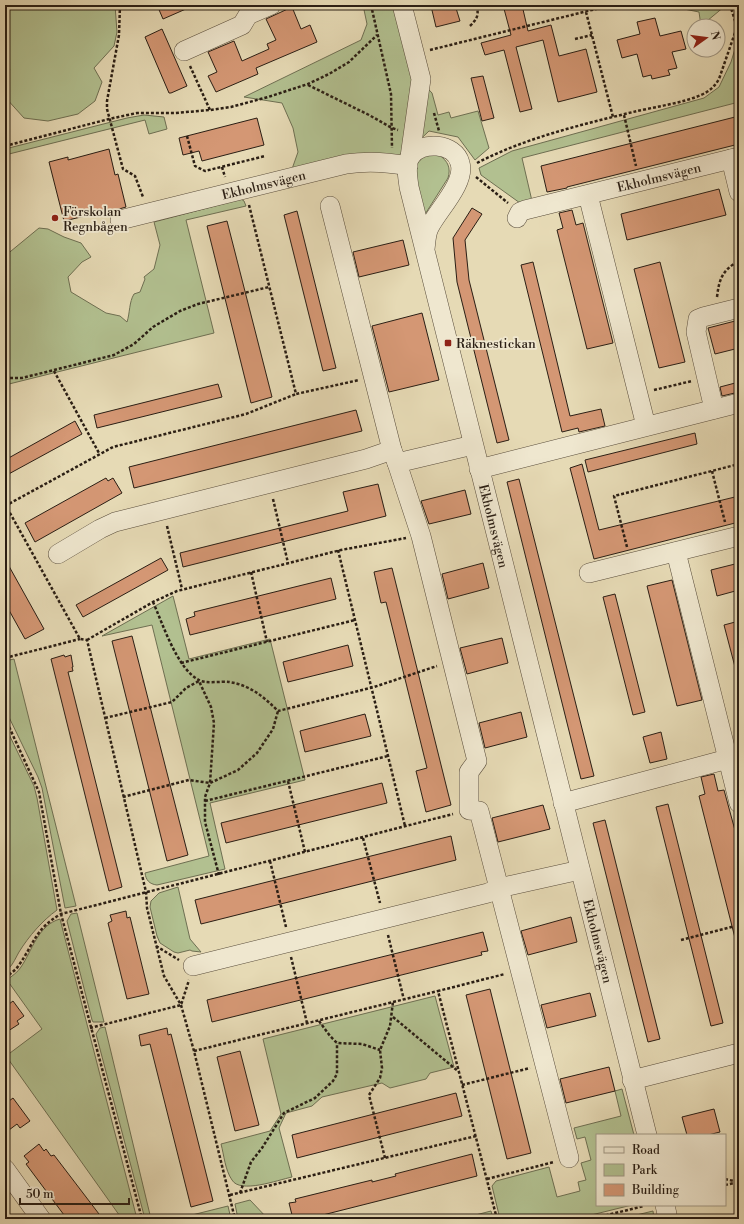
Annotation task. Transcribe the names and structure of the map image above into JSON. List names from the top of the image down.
{
  "streets": {
    "street": ["Ekholmsvägen"]
  },
  "places": {
    "other": ["Förskolan Regnbågen"],
    "transit": ["Räknestickan"]
  },
  "legend": ["Road", "Park", "Building"],
  "scale_bar": "50 m",
  "north": "right"
}
